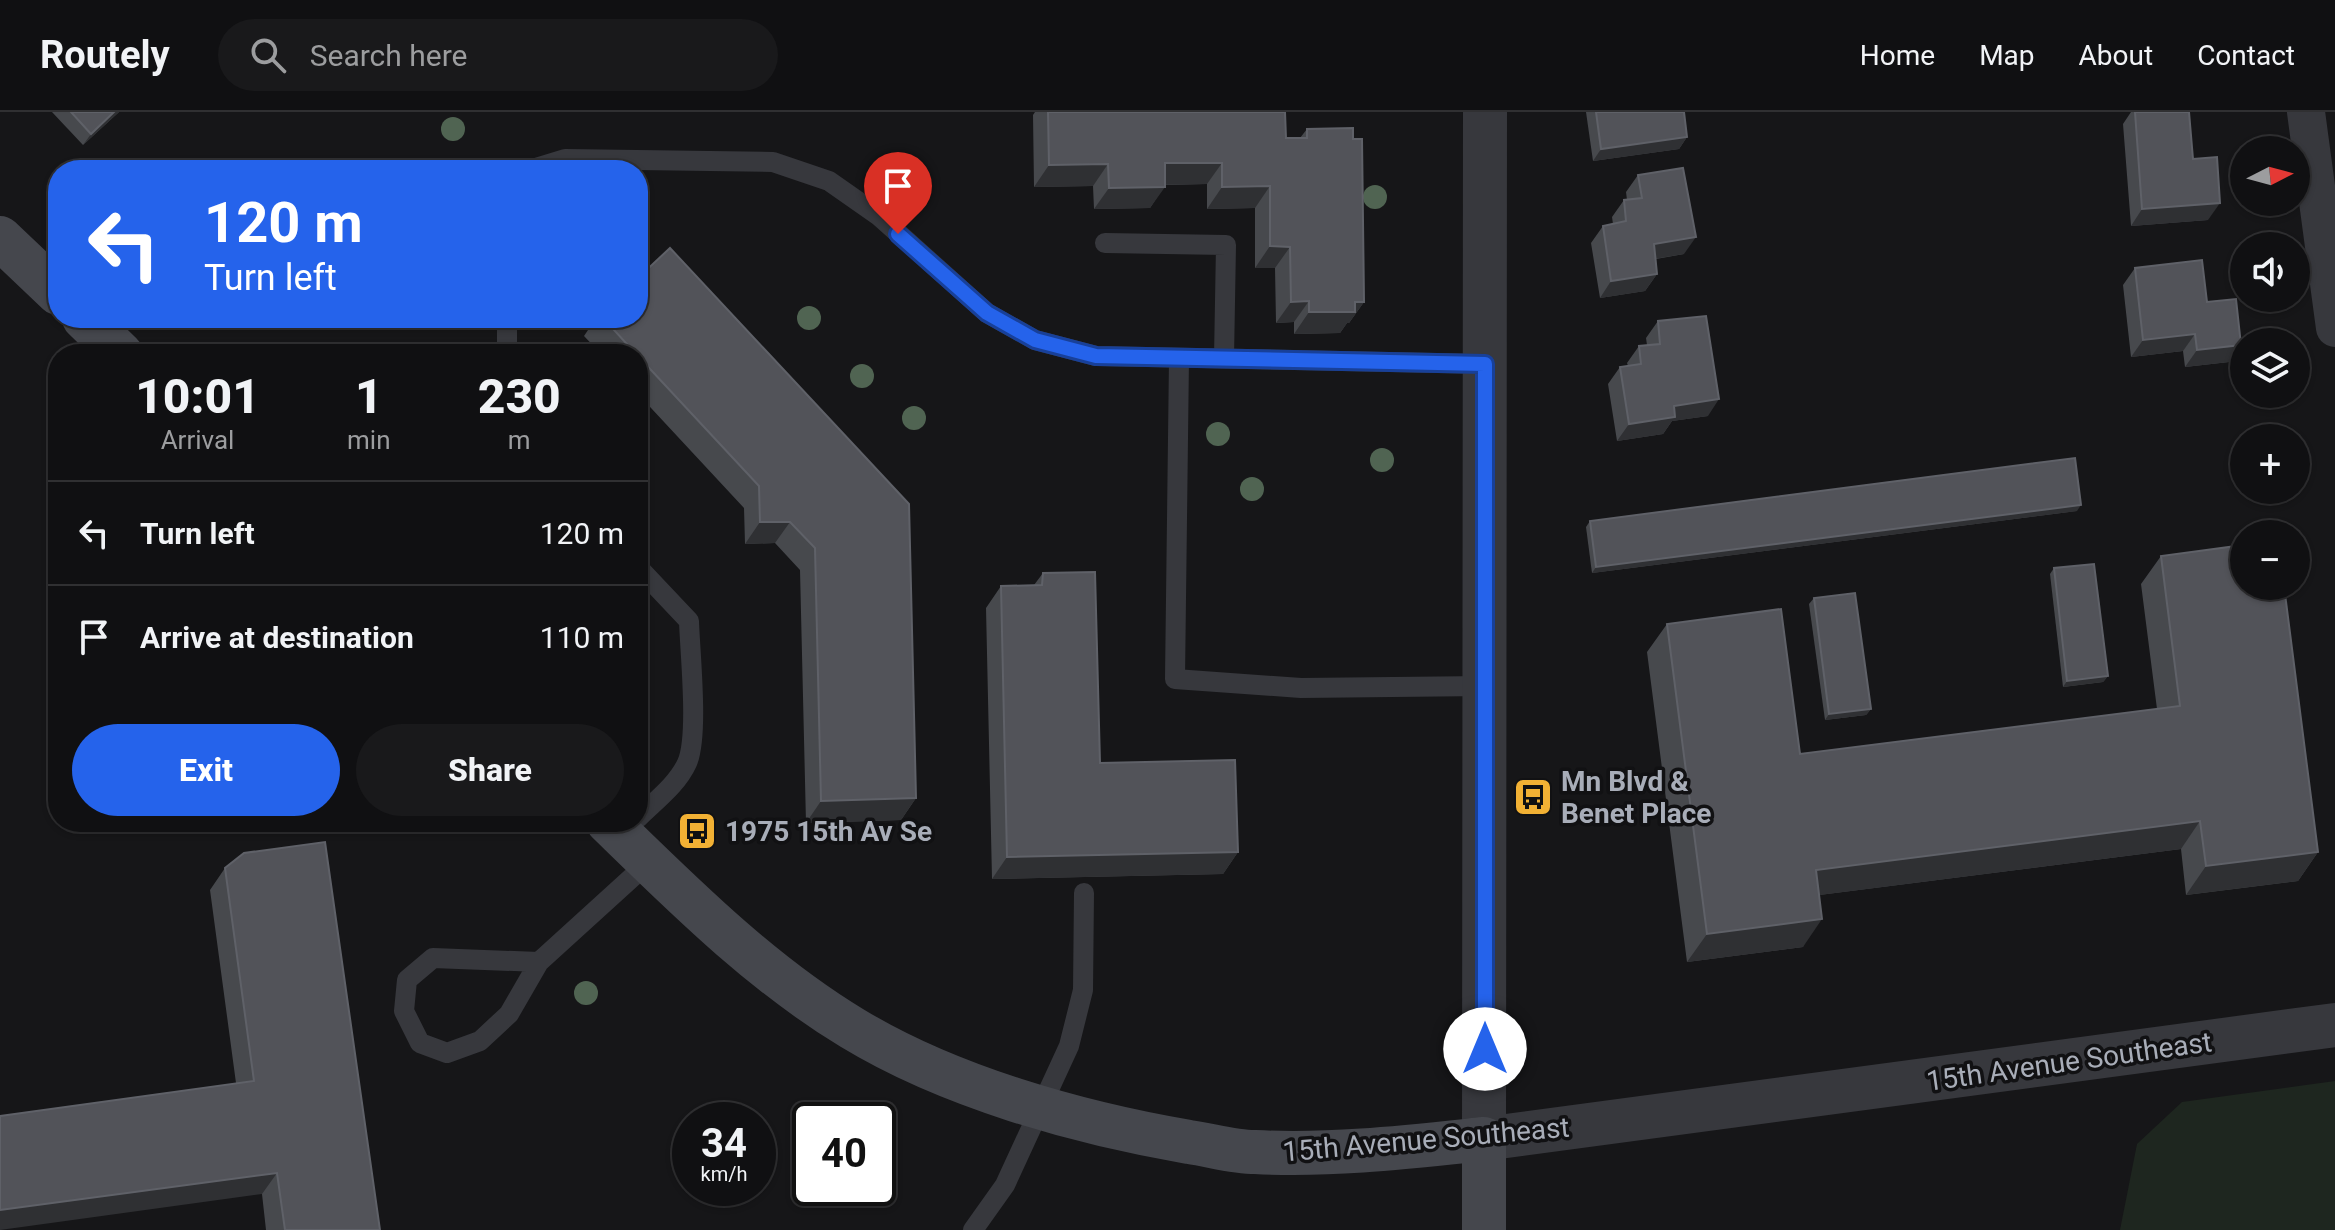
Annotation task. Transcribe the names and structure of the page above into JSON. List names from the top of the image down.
{
  "streets": {
    "main road": ["15th Avenue Southeast"]
  },
  "places": {
    "bus stop": ["Mn Blvd & Benet Place", "1975 15th Av Se"]
  },
  "north": "right",
  "page": {
    "header": "Routely",
    "search": "Search here",
    "nav": [
      "Home",
      "Map",
      "About",
      "Contact"
    ],
    "map_buttons": ["+", "−"],
    "turn": ["120 m", "Turn left"],
    "eta": [
      "10:01",
      "Arrival",
      "1",
      "min",
      "230",
      "m"
    ],
    "list": [
      {
        "name": "Turn left",
        "value": "120 m"
      },
      {
        "name": "Arrive at destination",
        "value": "110 m"
      }
    ],
    "buttons": ["Exit", "Share"],
    "speed": "34 km/h",
    "limit": "40"
  }
}
